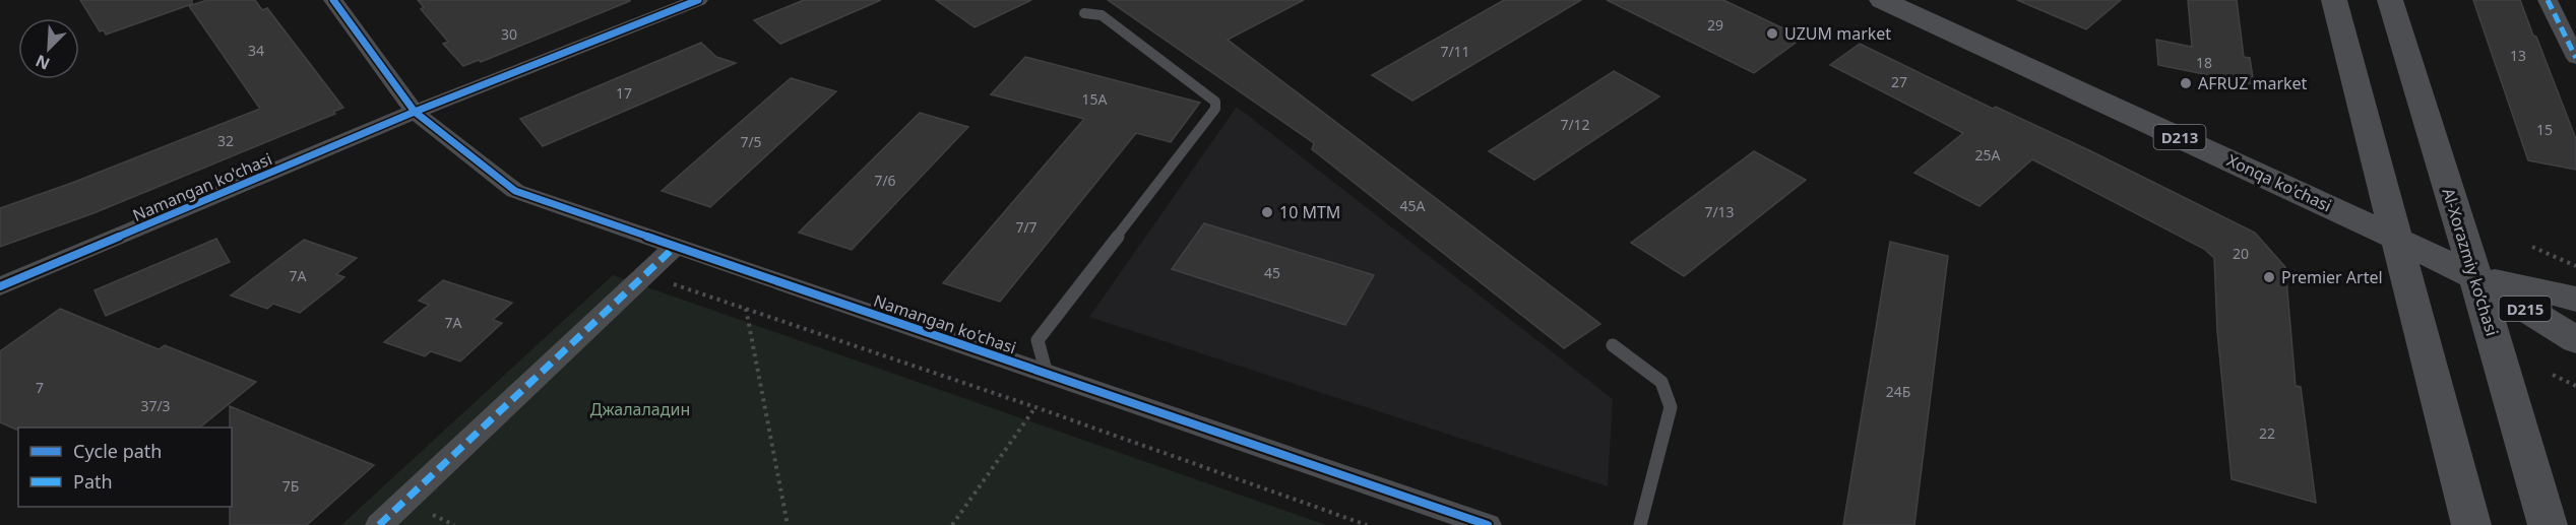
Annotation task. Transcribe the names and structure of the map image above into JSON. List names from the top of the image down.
{
  "streets": {
    "main road": [
      "D213",
      "Xonqa ko'chasi",
      "Al-Xorazmiy ko’chasi",
      "D215"
    ],
    "street": ["Namangan ko'chasi"]
  },
  "crossings": [
    ["Xonqa ko'chasi", "Al-Xorazmiy ko’chasi"]
  ],
  "parks": ["Джалаладин"],
  "places": [
    "UZUM market",
    "AFRUZ market",
    "10 MTM",
    "Premier Artel"
  ],
  "house_numbers": [
    "29",
    "30",
    "34",
    "7/11",
    "13",
    "18",
    "27",
    "17",
    "15А",
    "7/12",
    "15",
    "32",
    "7/5",
    "25A",
    "7/6",
    "45A",
    "7/13",
    "7/7",
    "20",
    "45",
    "7A",
    "7A",
    "7",
    "24Б",
    "37/3",
    "22",
    "7Б"
  ],
  "legend": ["Cycle path", "Path"],
  "north": "bottom left"
}
